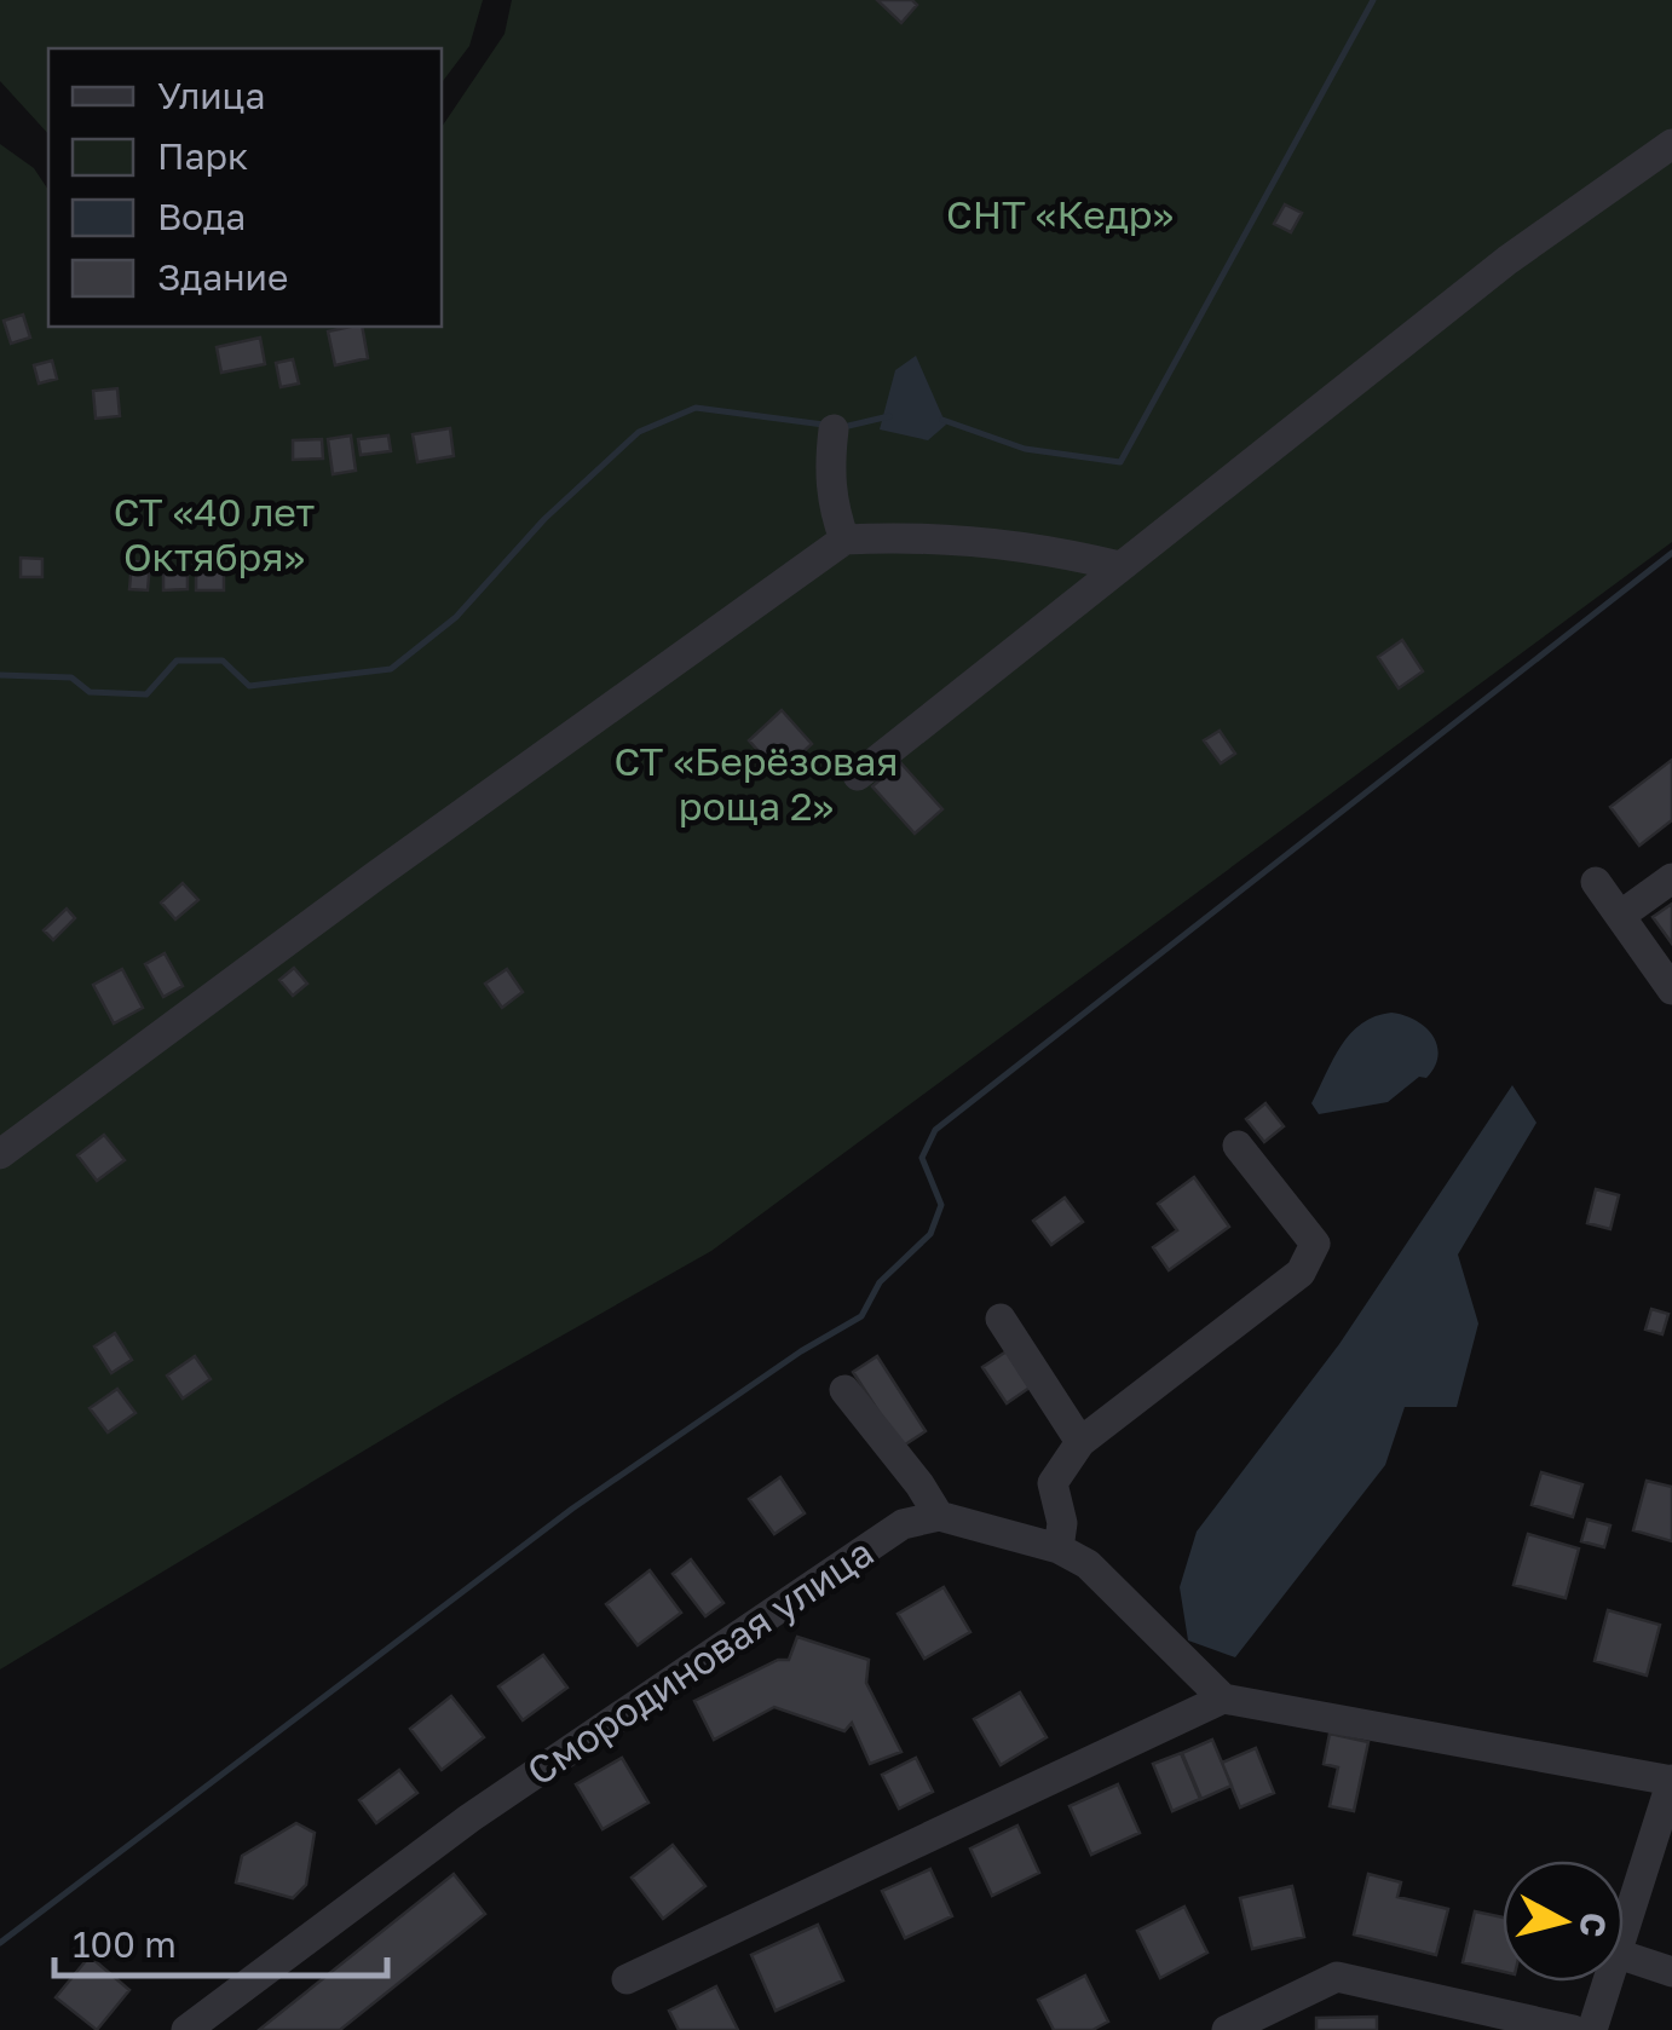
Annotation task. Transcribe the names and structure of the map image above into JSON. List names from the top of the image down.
{
  "streets": {
    "street": ["Смородиновая улица"]
  },
  "parks": ["СНТ «Кедр»", "СТ «40 лет Октября»", "СТ «Берёзовая роща 2»"],
  "legend": [
    "Улица",
    "Парк",
    "Вода",
    "Здание"
  ],
  "scale_bar": "100 m",
  "north": "right"
}
